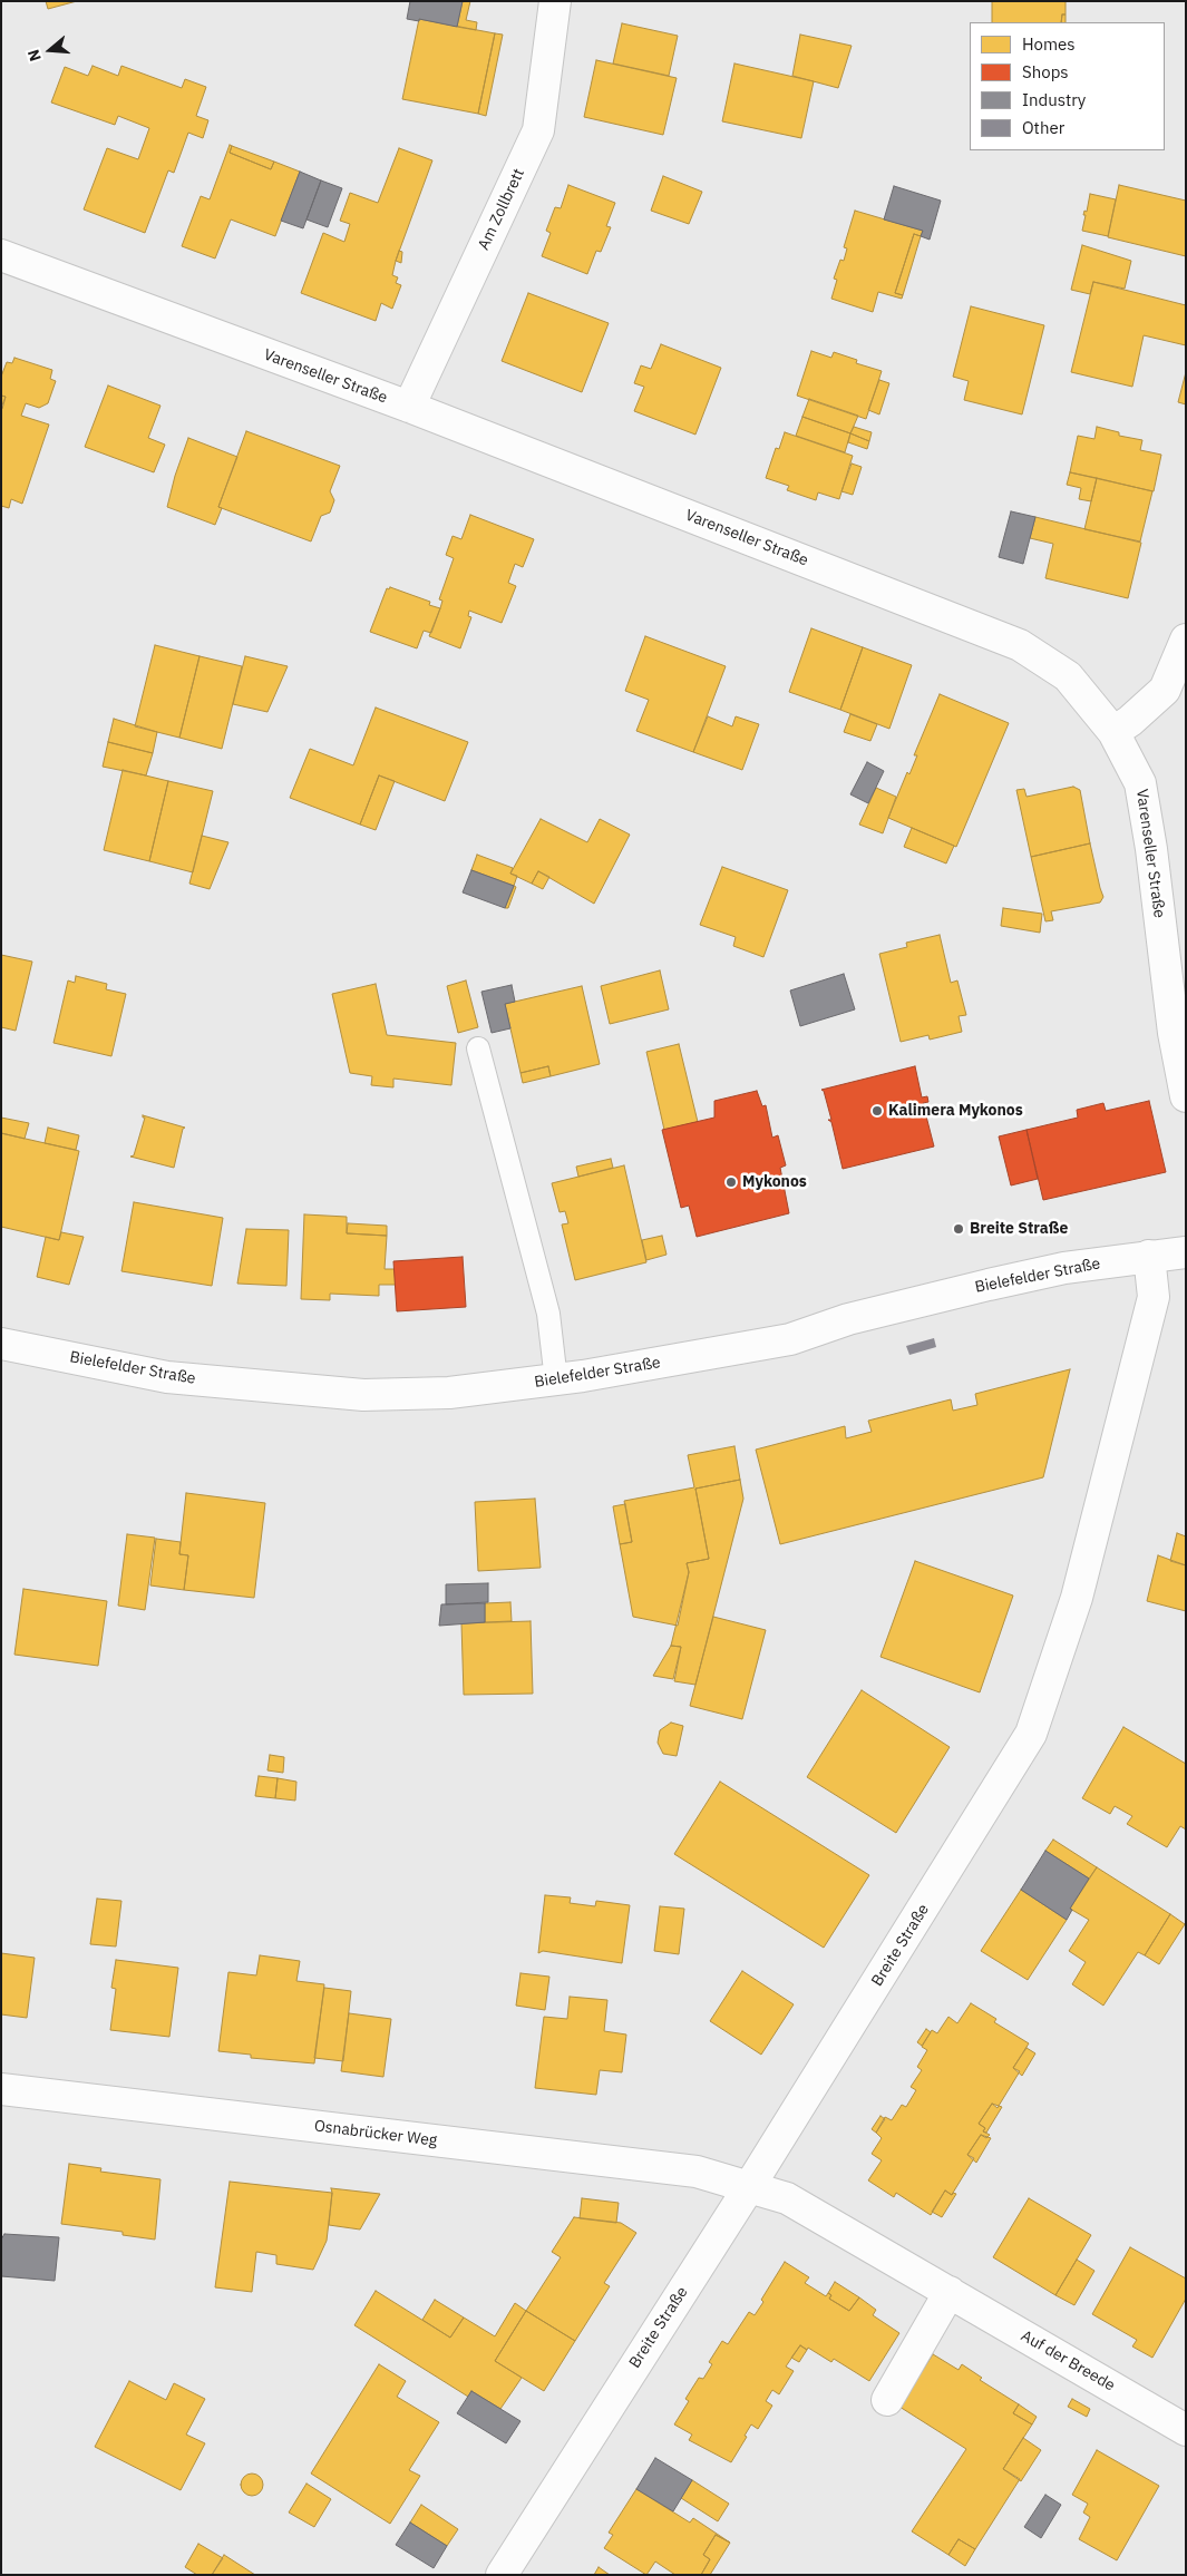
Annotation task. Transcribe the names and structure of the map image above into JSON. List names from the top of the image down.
{
  "streets": {
    "street": [
      "Am Zollbrett",
      "Varenseller Straße",
      "Bielefelder Straße",
      "Breite Straße",
      "Osnabrücker Weg",
      "Auf der Breede"
    ]
  },
  "crossings": [
    ["Am Zollbrett", "Varenseller Straße"],
    ["Bielefelder Straße", "Breite Straße"],
    ["Breite Straße", "Osnabrücker Weg"],
    ["Breite Straße", "Auf der Breede"],
    ["Osnabrücker Weg", "Auf der Breede"]
  ],
  "places": ["Kalimera Mykonos", "Mykonos", "Breite Straße"],
  "legend": [
    "Homes",
    "Shops",
    "Industry",
    "Other"
  ],
  "north": "left"
}
